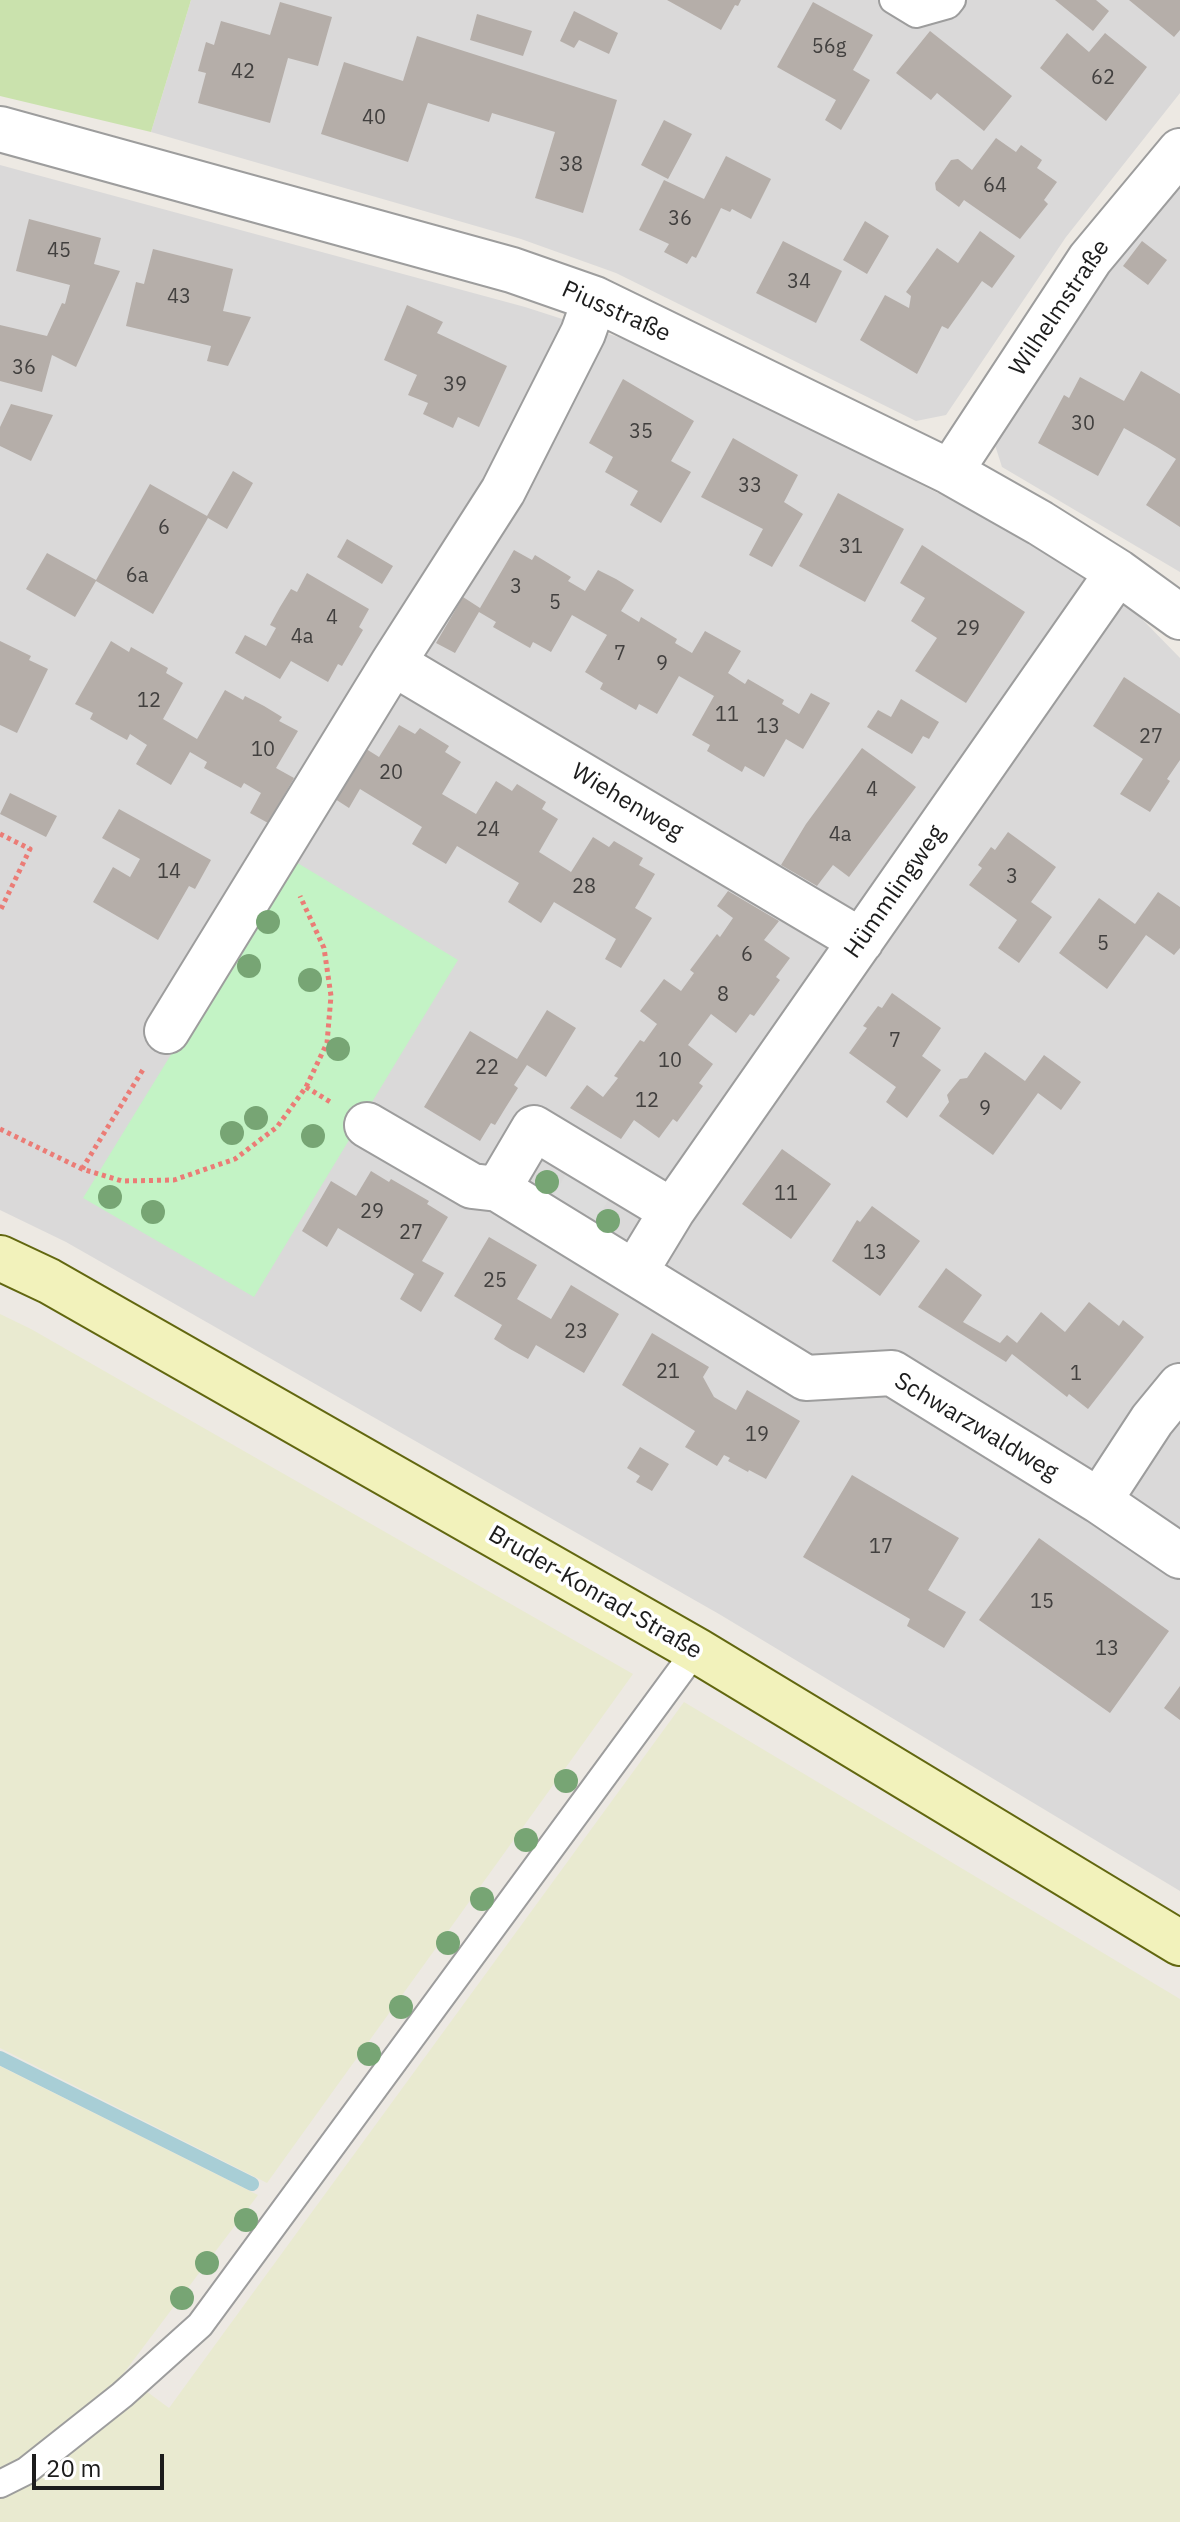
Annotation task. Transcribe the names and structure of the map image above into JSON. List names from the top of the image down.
{
  "streets": {
    "street": [
      "Wilhelmstraße",
      "Piusstraße",
      "Wiehenweg",
      "Hümmlingweg",
      "Schwarzwaldweg",
      "Bruder-Konrad-Straße"
    ]
  },
  "crossings": [
    ["Wilhelmstraße", "Piusstraße"],
    ["Piusstraße", "Hümmlingweg"],
    ["Wiehenweg", "Hümmlingweg"]
  ],
  "house_numbers": [
    "56g",
    "42",
    "62",
    "40",
    "38",
    "64",
    "36",
    "45",
    "34",
    "43",
    "36",
    "39",
    "30",
    "35",
    "33",
    "6",
    "31",
    "6a",
    "3",
    "5",
    "4",
    "29",
    "4a",
    "7",
    "9",
    "12",
    "11",
    "13",
    "27",
    "10",
    "20",
    "4",
    "24",
    "4a",
    "14",
    "3",
    "28",
    "5",
    "6",
    "8",
    "7",
    "10",
    "22",
    "12",
    "9",
    "11",
    "29",
    "27",
    "13",
    "25",
    "23",
    "21",
    "1",
    "19",
    "17",
    "15",
    "13"
  ],
  "scale_bar": "20 m"
}
